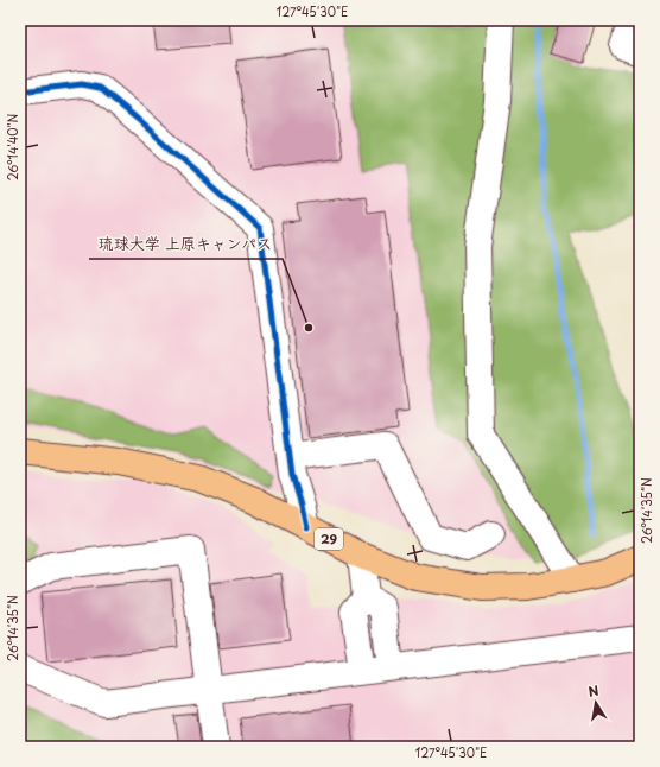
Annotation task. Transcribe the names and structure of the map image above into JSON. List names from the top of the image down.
{
  "streets": {
    "main road": ["29"]
  },
  "places": ["琉球大学 上原キャンパス"],
  "north": "top",
  "coordinates": ["127°45'30\"E", "26°14'40\"N", "26°14'35\"N"]
}
